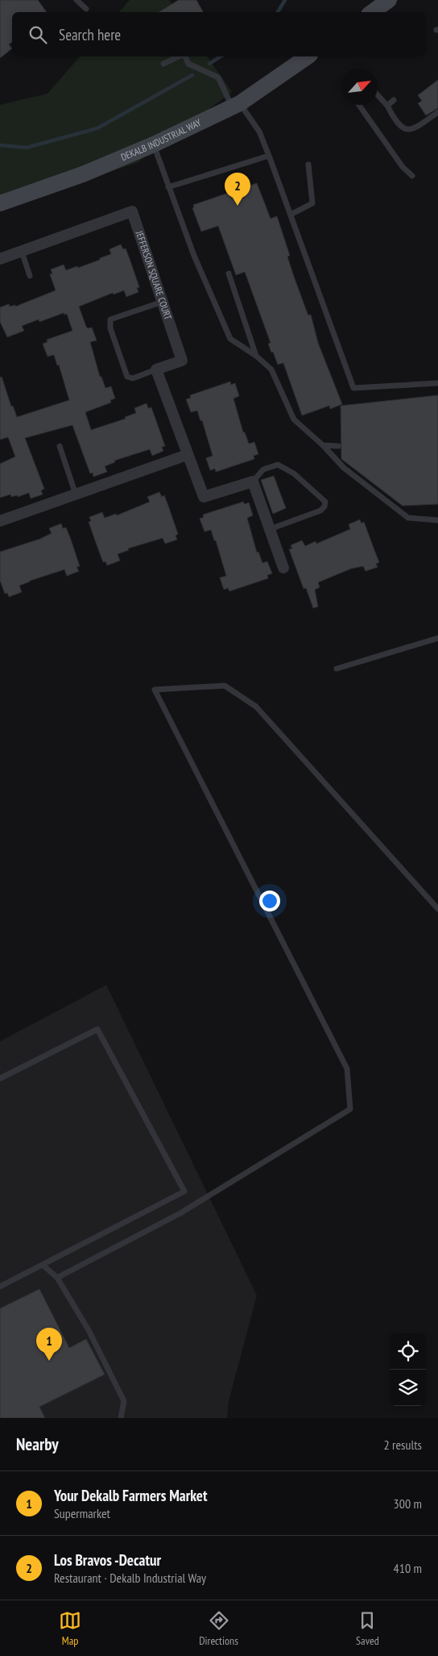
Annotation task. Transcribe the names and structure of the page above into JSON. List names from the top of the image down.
{
  "streets": {
    "main road": ["DEKALB INDUSTRIAL WAY"],
    "street": ["JEFFERSON SQUARE COURT"]
  },
  "north": "top right",
  "page": {
    "search": "Search here",
    "pins": ["2", "1"],
    "heading": ["Nearby", "2 results"],
    "list": [
      {
        "mark": "1",
        "name": "Your Dekalb Farmers Market",
        "note": "Supermarket",
        "value": "300 m"
      },
      {
        "mark": "2",
        "name": "Los Bravos -Decatur",
        "note": "Restaurant · Dekalb Industrial Way",
        "value": "410 m"
      }
    ],
    "nav": ["Map", "Directions", "Saved"]
  }
}
